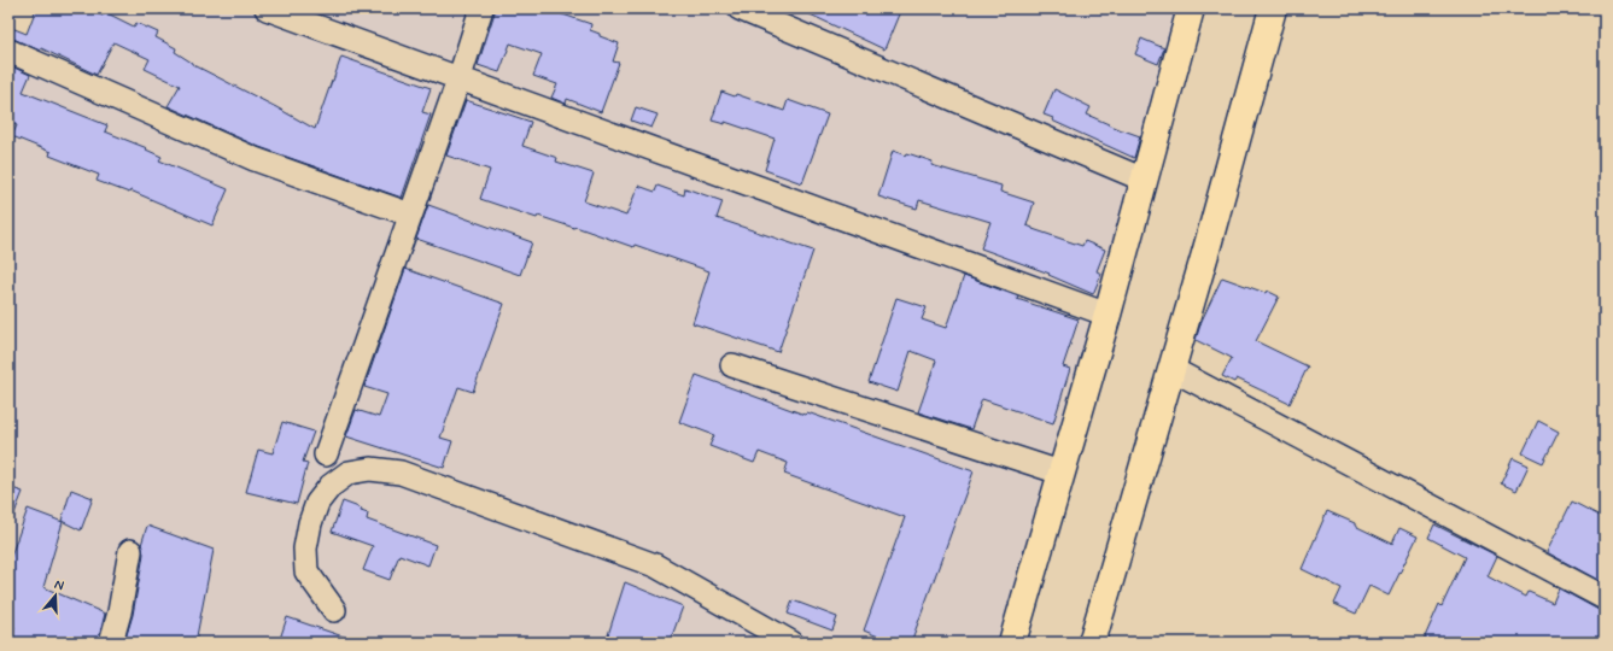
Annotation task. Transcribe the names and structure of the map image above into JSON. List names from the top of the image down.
{
  "north": "top"
}
